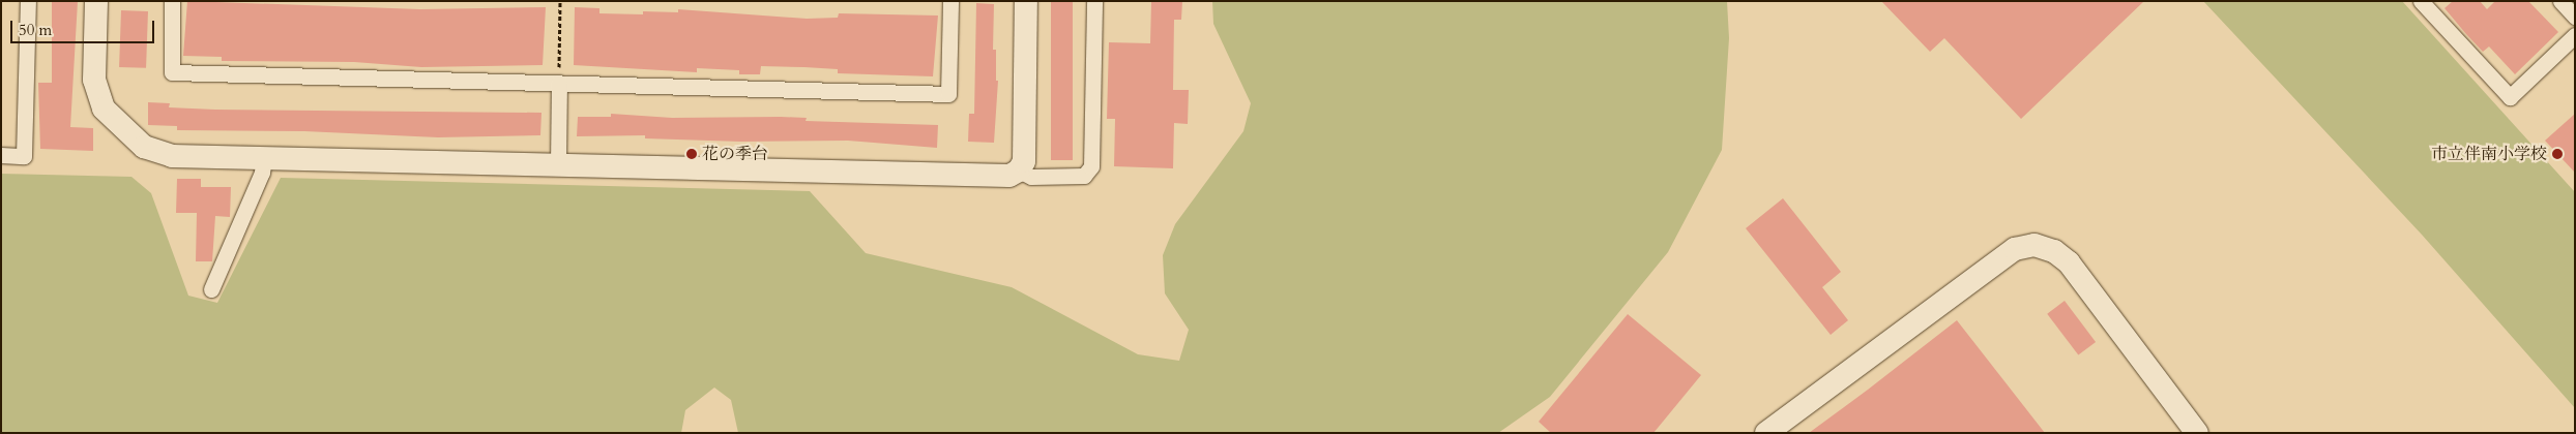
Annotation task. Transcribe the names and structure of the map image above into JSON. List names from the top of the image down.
{
  "places": ["花の季台", "市立伴南小学校"],
  "scale_bar": "50 m"
}
